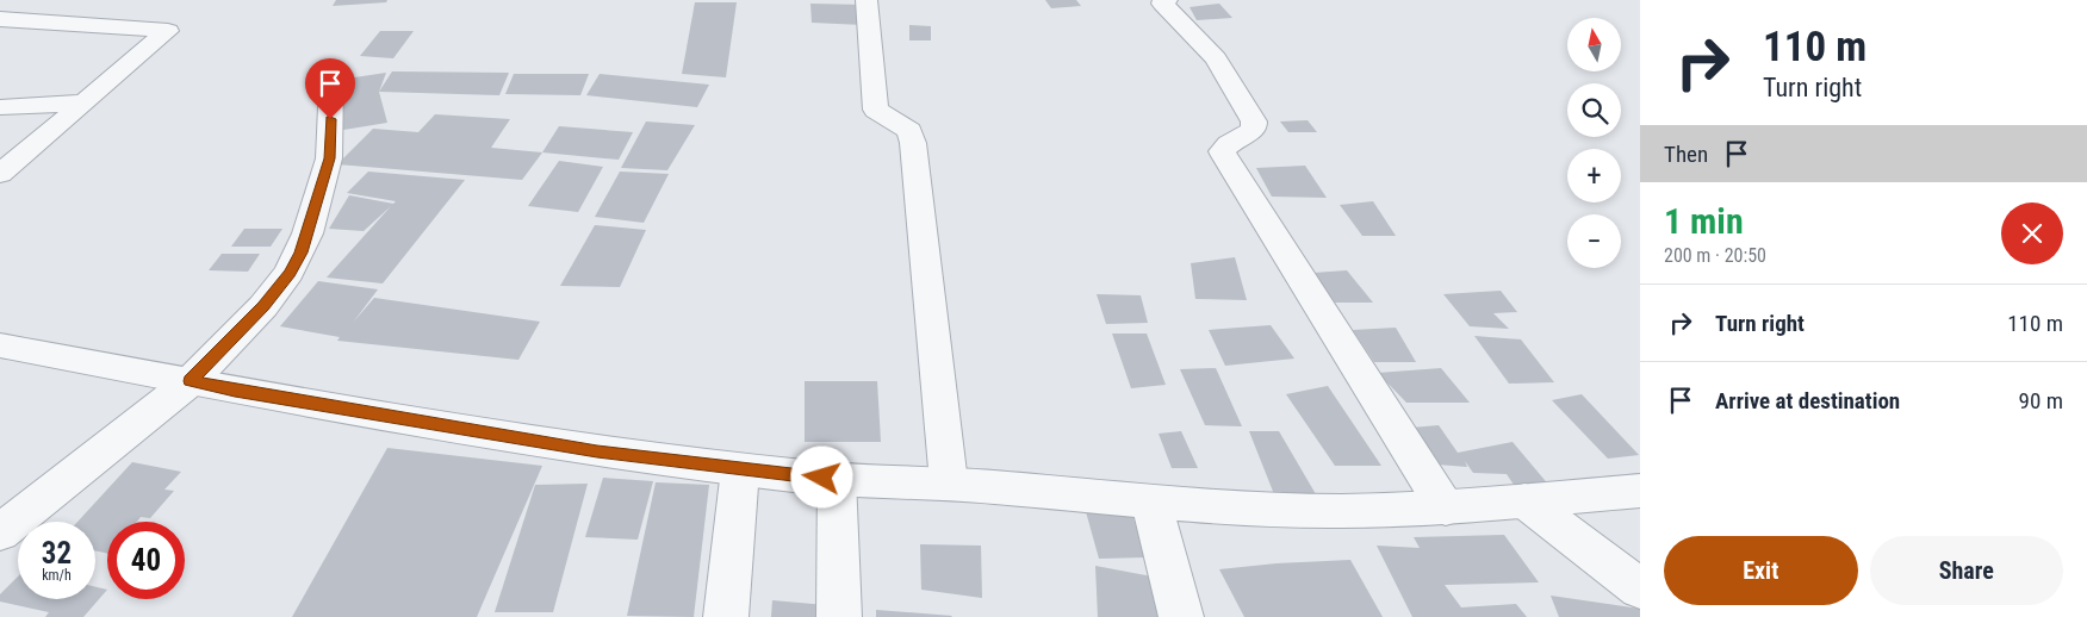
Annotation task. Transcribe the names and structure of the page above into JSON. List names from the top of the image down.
{
  "north": "top",
  "page": {
    "turn": ["110 m", "Turn right"],
    "map_buttons": ["+", "−"],
    "then": "Then",
    "heading": ["1 min", "200 m · 20:50"],
    "list": [
      {
        "name": "Turn right",
        "value": "110 m"
      },
      {
        "name": "Arrive at destination",
        "value": "90 m"
      }
    ],
    "speed": "32 km/h",
    "limit": "40",
    "buttons": ["Exit", "Share"]
  }
}
